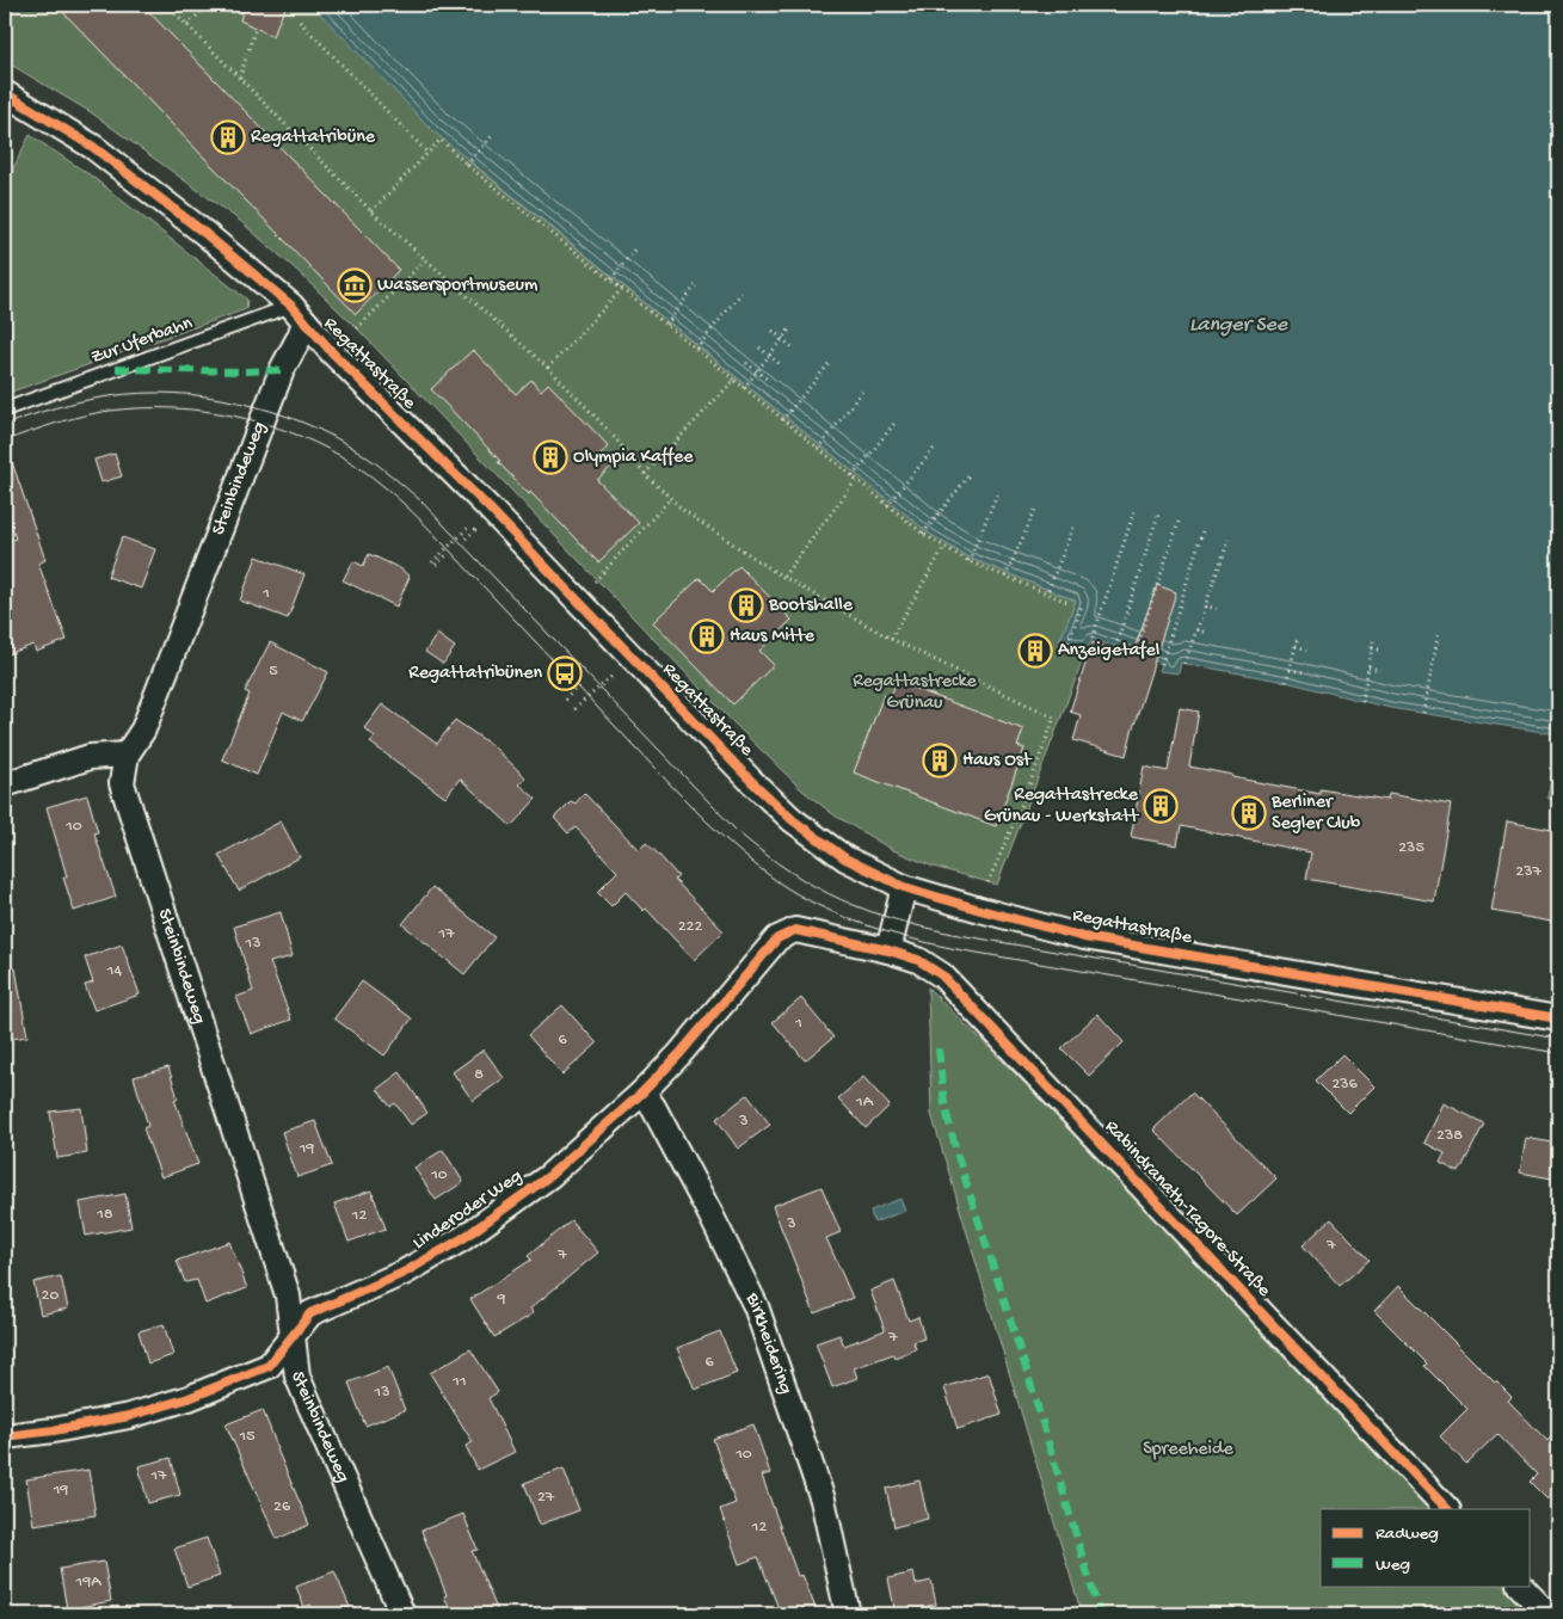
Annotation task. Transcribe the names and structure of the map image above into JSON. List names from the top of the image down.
{
  "streets": {
    "street": [
      "Regattastraße",
      "Steinbindeweg",
      "Rabindranath-Tagore-Straße",
      "Linderoder Weg",
      "Birkheidering"
    ],
    "lane": ["Zur Uferbahn"]
  },
  "crossings": [
    ["Zur Uferbahn", "Regattastraße"],
    ["Zur Uferbahn", "Steinbindeweg"],
    ["Regattastraße", "Steinbindeweg"],
    ["Steinbindeweg", "Linderoder Weg"],
    ["Rabindranath-Tagore-Straße", "Linderoder Weg"],
    ["Linderoder Weg", "Birkheidering"]
  ],
  "water": ["Langer See"],
  "parks": ["Regattastrecke Grünau", "Spreeheide"],
  "places": {
    "building": [
      "Regattatribüne",
      "Olympia Kaffee",
      "Bootshalle",
      "Haus Mitte",
      "Anzeigetafel",
      "Haus Ost",
      "Regattastrecke Grünau - Werkstatt",
      "Berliner Segler Club"
    ],
    "museum": ["Wassersportmuseum"],
    "bus stop": ["Regattatribünen"]
  },
  "house_numbers": [
    "1",
    "5",
    "10",
    "235",
    "237",
    "222",
    "17",
    "13",
    "14",
    "1",
    "6",
    "8",
    "236",
    "1A",
    "3",
    "238",
    "19",
    "10",
    "18",
    "12",
    "3",
    "7",
    "7",
    "20",
    "9",
    "7",
    "6",
    "11",
    "13",
    "15",
    "10",
    "17",
    "19",
    "27",
    "26",
    "12",
    "19A"
  ],
  "legend": ["Radweg", "Weg"]
}
